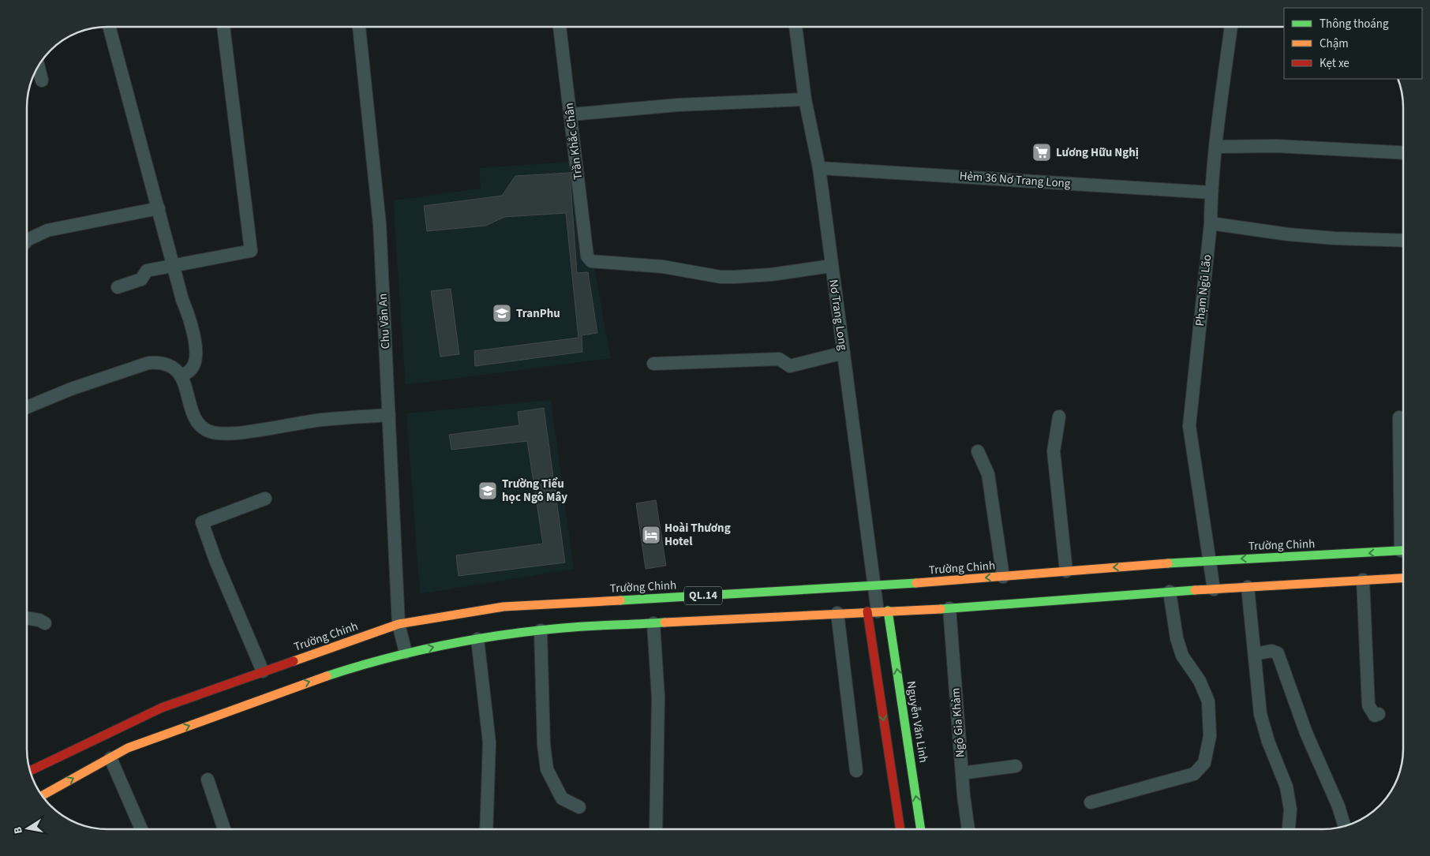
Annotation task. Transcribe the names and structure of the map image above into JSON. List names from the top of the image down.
{
  "streets": {
    "main road": ["Trường Chinh", "QL.14", "Nguyễn Văn Linh"],
    "street": [
      "Trần Khắc Chân",
      "Hẻm 36 Nơ Trang Long",
      "Phạm Ngũ Lão",
      "Nơ Trang Long",
      "Chu Văn An",
      "Ngô Gia Khảm"
    ]
  },
  "crossings": [
    ["Trần Khắc Chân", "Nơ Trang Long"],
    ["Hẻm 36 Nơ Trang Long", "Phạm Ngũ Lão"],
    ["Hẻm 36 Nơ Trang Long", "Nơ Trang Long"],
    ["Phạm Ngũ Lão", "Trường Chinh"],
    ["Phạm Ngũ Lão", "QL.14"],
    ["Nơ Trang Long", "Trường Chinh"],
    ["Nơ Trang Long", "QL.14"],
    ["Nơ Trang Long", "Nguyễn Văn Linh"],
    ["Chu Văn An", "Trường Chinh"],
    ["Chu Văn An", "QL.14"],
    ["QL.14", "Nguyễn Văn Linh"],
    ["QL.14", "Ngô Gia Khảm"]
  ],
  "places": {
    "supermarket": ["Lương Hữu Nghị"],
    "school or university": ["TranPhu", "Trường Tiểu học Ngô Mây"],
    "hotel": ["Hoài Thương Hotel"]
  },
  "legend": ["Thông thoáng", "Chậm", "Kẹt xe"],
  "north": "left"
}
